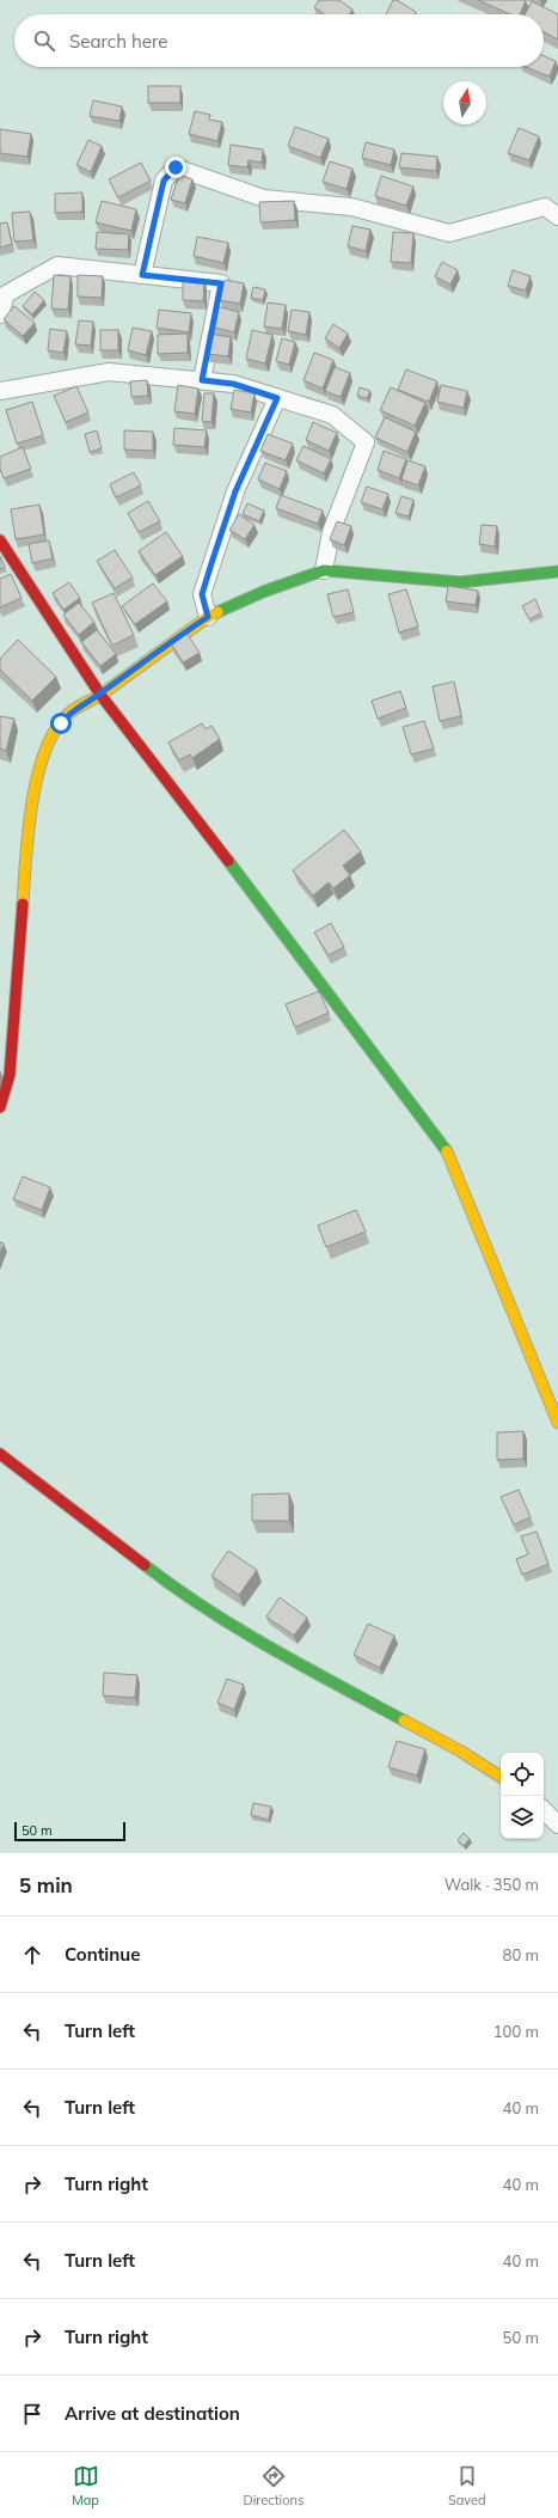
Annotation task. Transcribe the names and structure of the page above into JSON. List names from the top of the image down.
{
  "scale_bar": "50 m",
  "north": "top",
  "page": {
    "search": "Search here",
    "scale": "50 m",
    "heading": ["5 min", "Walk · 350 m"],
    "list": [
      ["Continue", "80 m"],
      ["Turn left", "100 m"],
      ["Turn left", "40 m"],
      ["Turn right", "40 m"],
      ["Turn left", "40 m"],
      ["Turn right", "50 m"],
      "Arrive at destination"
    ],
    "nav": ["Map", "Directions", "Saved"]
  }
}
